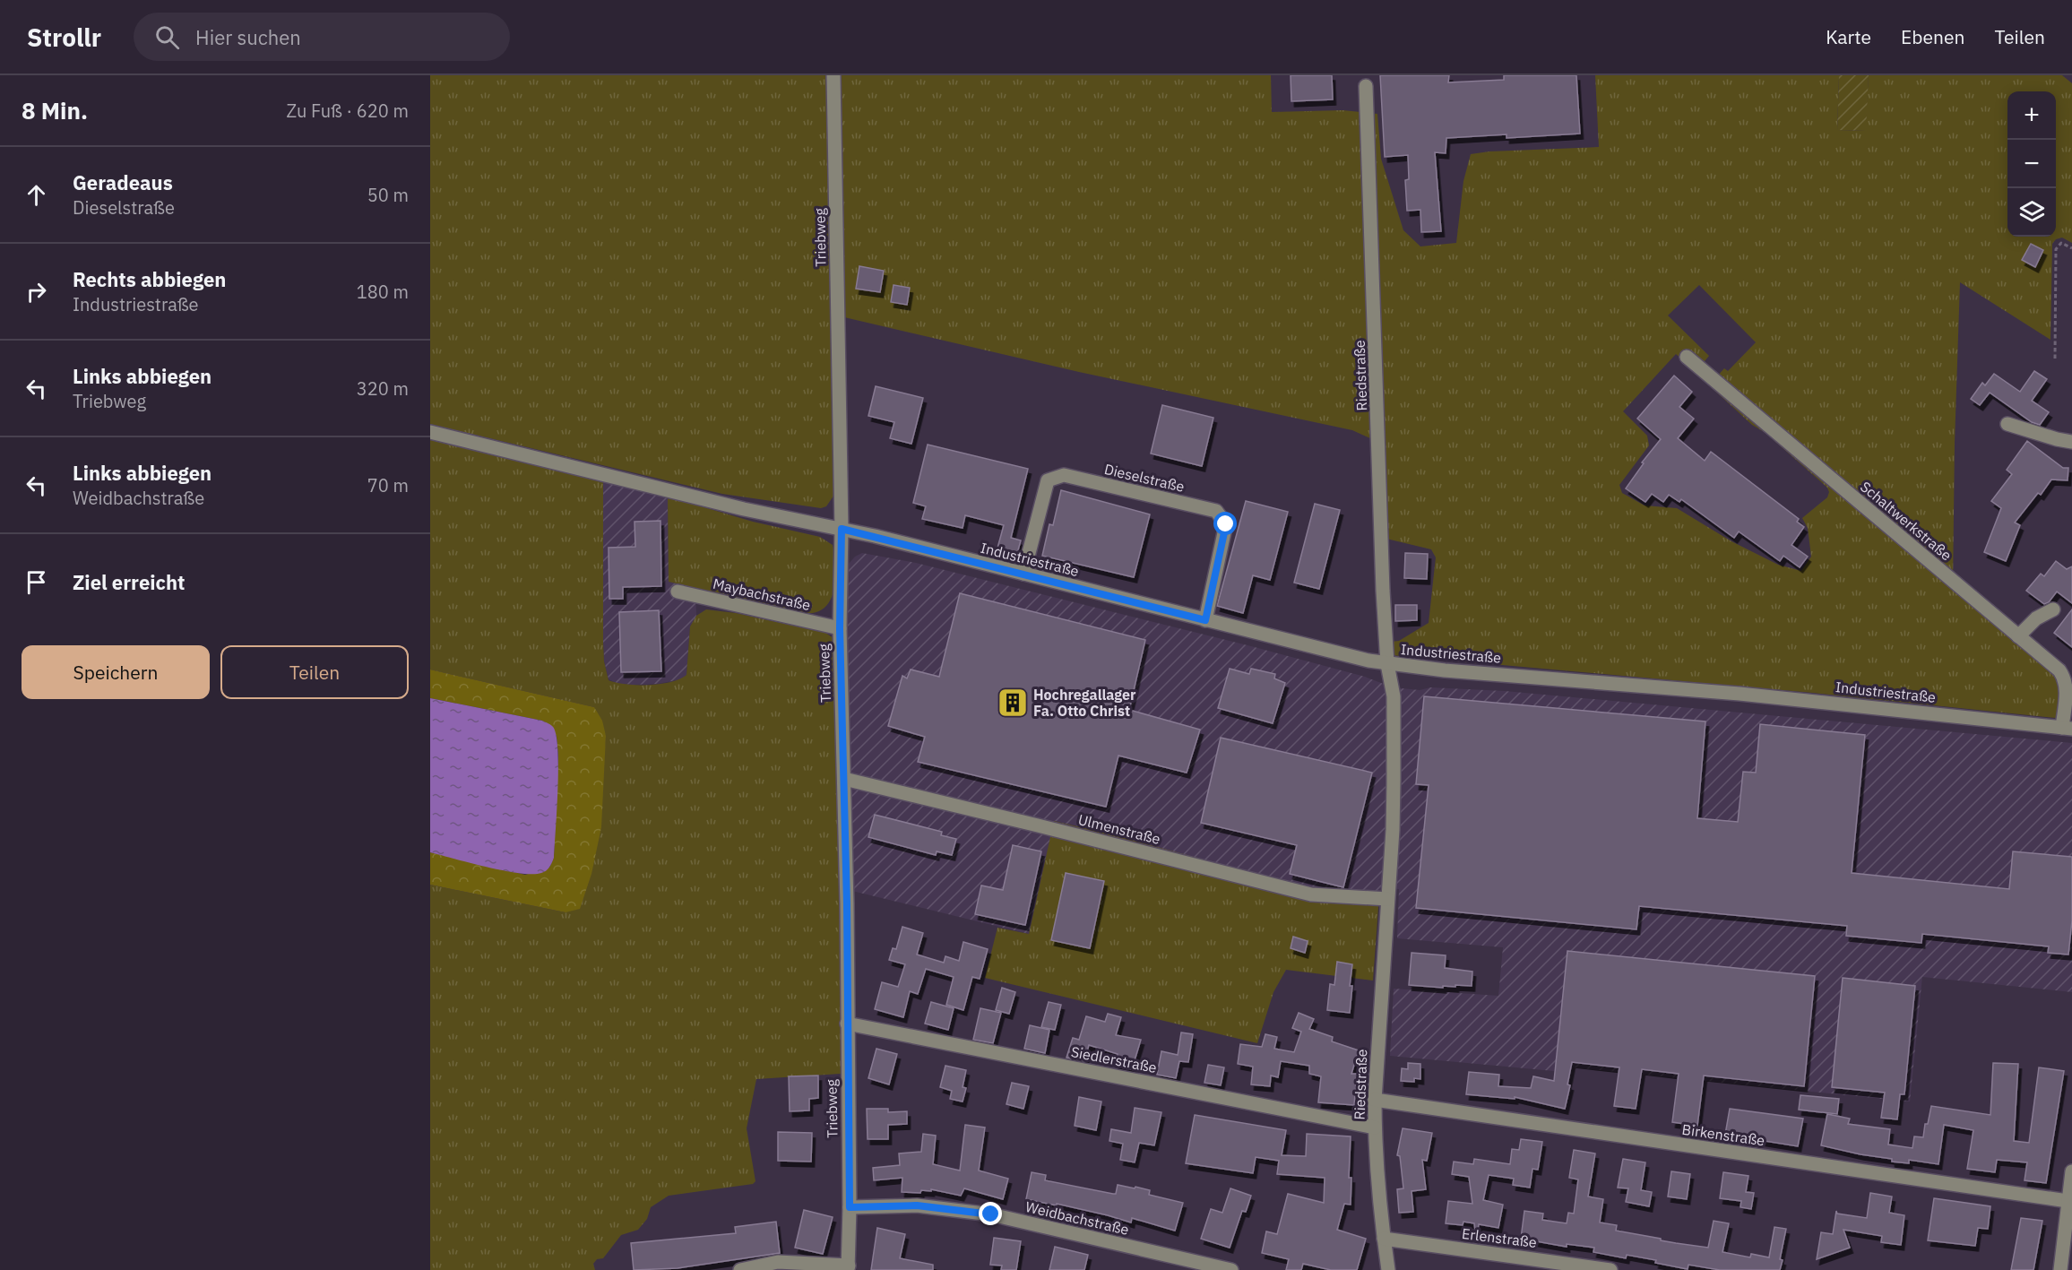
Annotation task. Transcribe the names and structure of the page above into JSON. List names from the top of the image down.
{
  "streets": {
    "street": [
      "Triebweg",
      "Riedstraße",
      "Dieselstraße",
      "Schaltwerkstraße",
      "Industriestraße",
      "Maybachstraße",
      "Ulmenstraße",
      "Siedlerstraße",
      "Birkenstraße",
      "Weidbachstraße",
      "Erlenstraße"
    ]
  },
  "crossings": [
    ["Triebweg", "Industriestraße"],
    ["Triebweg", "Maybachstraße"],
    ["Triebweg", "Ulmenstraße"],
    ["Triebweg", "Siedlerstraße"],
    ["Triebweg", "Weidbachstraße"],
    ["Riedstraße", "Industriestraße"],
    ["Riedstraße", "Ulmenstraße"],
    ["Riedstraße", "Siedlerstraße"],
    ["Riedstraße", "Birkenstraße"],
    ["Riedstraße", "Erlenstraße"],
    ["Dieselstraße", "Industriestraße"],
    ["Schaltwerkstraße", "Industriestraße"]
  ],
  "places": {
    "building": ["Hochregallager Fa. Otto Christ"]
  },
  "page": {
    "header": "Strollr",
    "search": "Hier suchen",
    "nav": ["Karte", "Ebenen", "Teilen"],
    "heading": ["8 Min.", "Zu Fuß · 620 m"],
    "map_buttons": ["+", "−"],
    "list": [
      ["Geradeaus", "Dieselstraße", "50 m"],
      ["Rechts abbiegen", "Industriestraße", "180 m"],
      ["Links abbiegen", "Triebweg", "320 m"],
      ["Links abbiegen", "Weidbachstraße", "70 m"],
      "Ziel erreicht"
    ],
    "buttons": ["Speichern", "Teilen"]
  }
}
